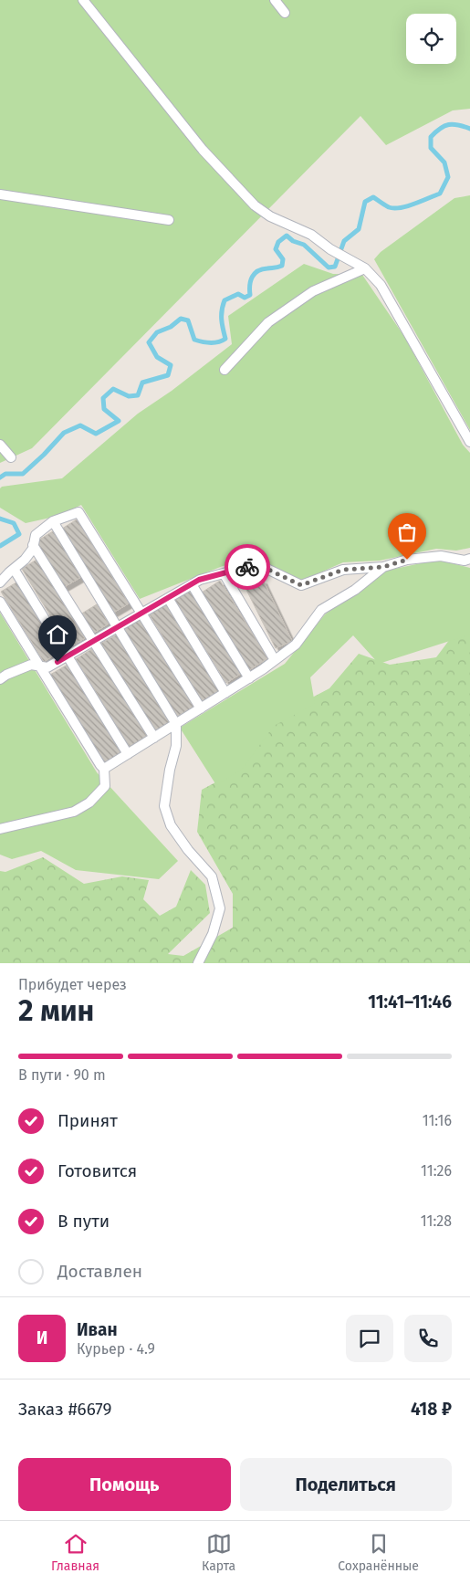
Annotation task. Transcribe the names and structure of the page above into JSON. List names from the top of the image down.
{
  "page": {
    "heading": ["2 мин", "Прибудет через", "11:41–11:46"],
    "panel": [
      "Иван",
      "Курьер · 4.9",
      "Заказ #6679",
      "418 ₽"
    ],
    "bar": "В пути · 90 m",
    "list": [
      ["Принят", "11:16"],
      ["Готовится", "11:26"],
      ["В пути", "11:28"],
      "Доставлен"
    ],
    "round": "И",
    "buttons": ["Помощь", "Поделиться"],
    "tabs": ["Главная", "Карта", "Сохранённые"]
  }
}
